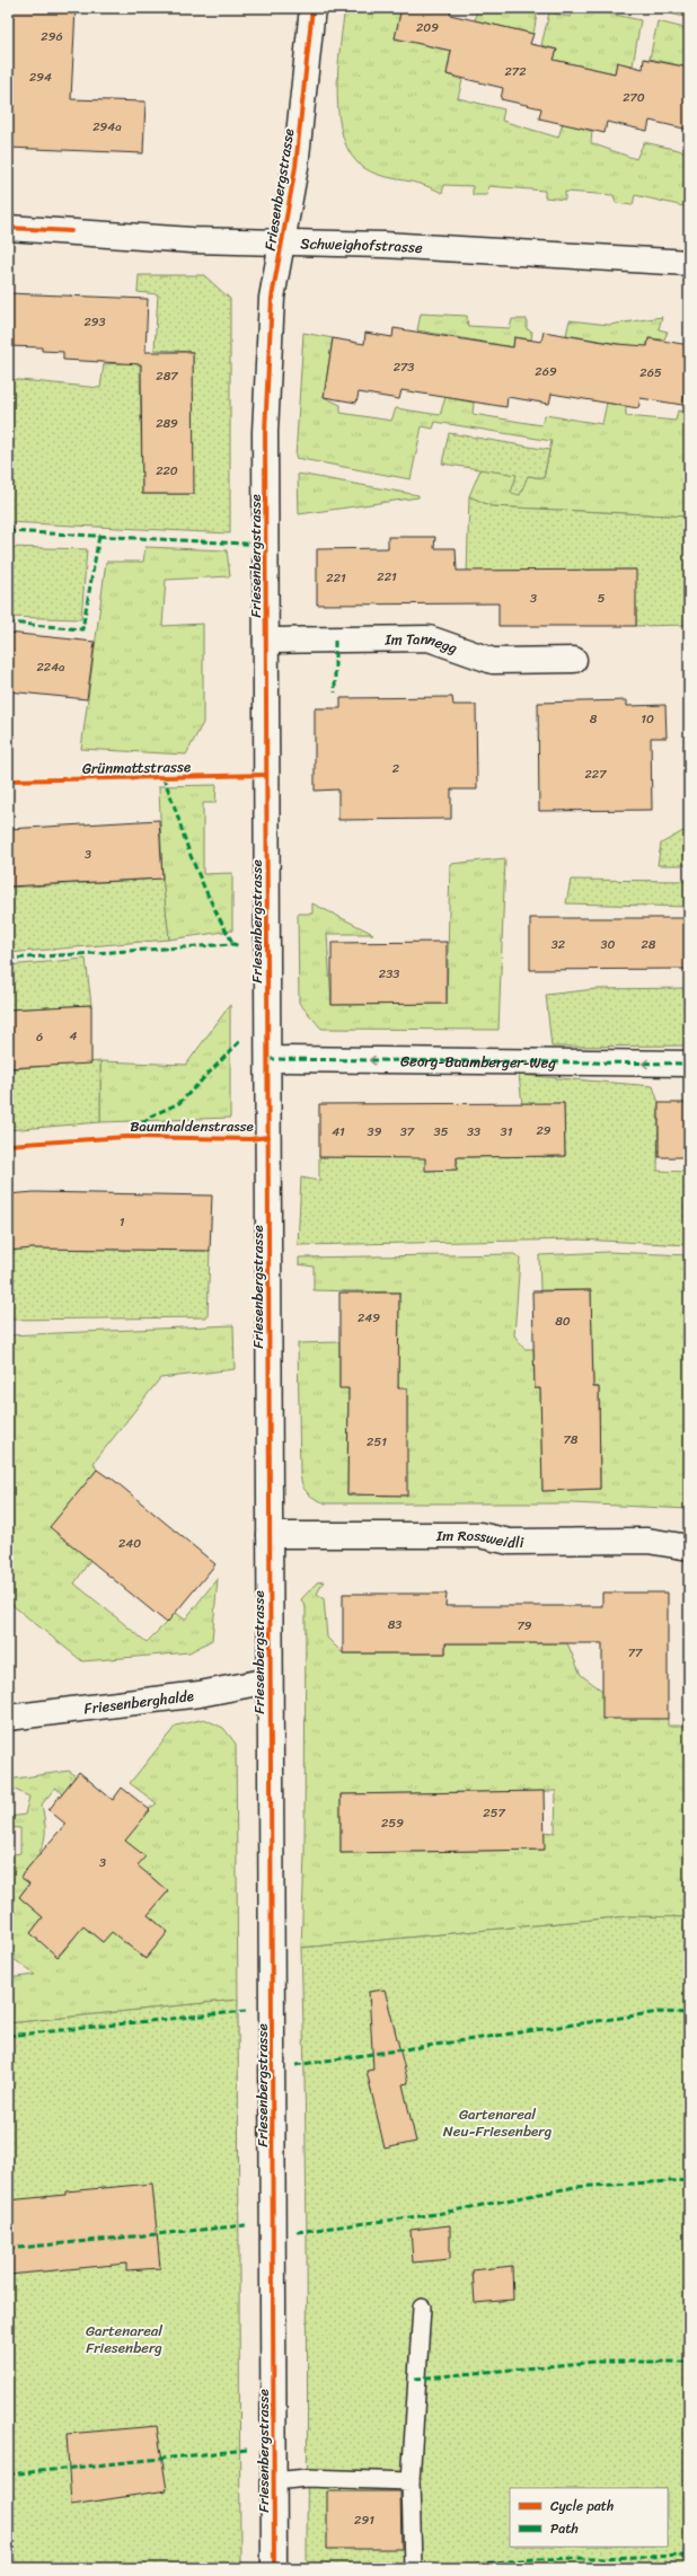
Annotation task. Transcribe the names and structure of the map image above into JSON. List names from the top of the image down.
{
  "streets": {
    "street": [
      "Friesenbergstrasse",
      "Schweighofstrasse",
      "Im Tannegg",
      "Georg-Baumberger-Weg",
      "Im Rossweidli",
      "Friesenberghalde"
    ],
    "cycle path": ["Grünmattstrasse", "Baumhaldenstrasse"]
  },
  "crossings": [
    ["Friesenbergstrasse", "Schweighofstrasse"],
    ["Friesenbergstrasse", "Im Tannegg"],
    ["Friesenbergstrasse", "Georg-Baumberger-Weg"],
    ["Friesenbergstrasse", "Im Rossweidli"],
    ["Friesenbergstrasse", "Friesenberghalde"]
  ],
  "one_way": ["Georg-Baumberger-Weg"],
  "parks": ["Gartenareal Neu-Friesenberg", "Gartenareal Friesenberg"],
  "house_numbers": [
    "209",
    "296",
    "272",
    "294",
    "270",
    "294a",
    "293",
    "273",
    "269",
    "265",
    "287",
    "289",
    "220",
    "221",
    "221",
    "3",
    "5",
    "224a",
    "8",
    "10",
    "2",
    "227",
    "3",
    "32",
    "30",
    "28",
    "233",
    "4",
    "6",
    "29",
    "41",
    "39",
    "37",
    "35",
    "33",
    "31",
    "1",
    "249",
    "80",
    "78",
    "251",
    "240",
    "83",
    "79",
    "77",
    "257",
    "259",
    "3",
    "291"
  ],
  "legend": ["Cycle path", "Path"]
}
